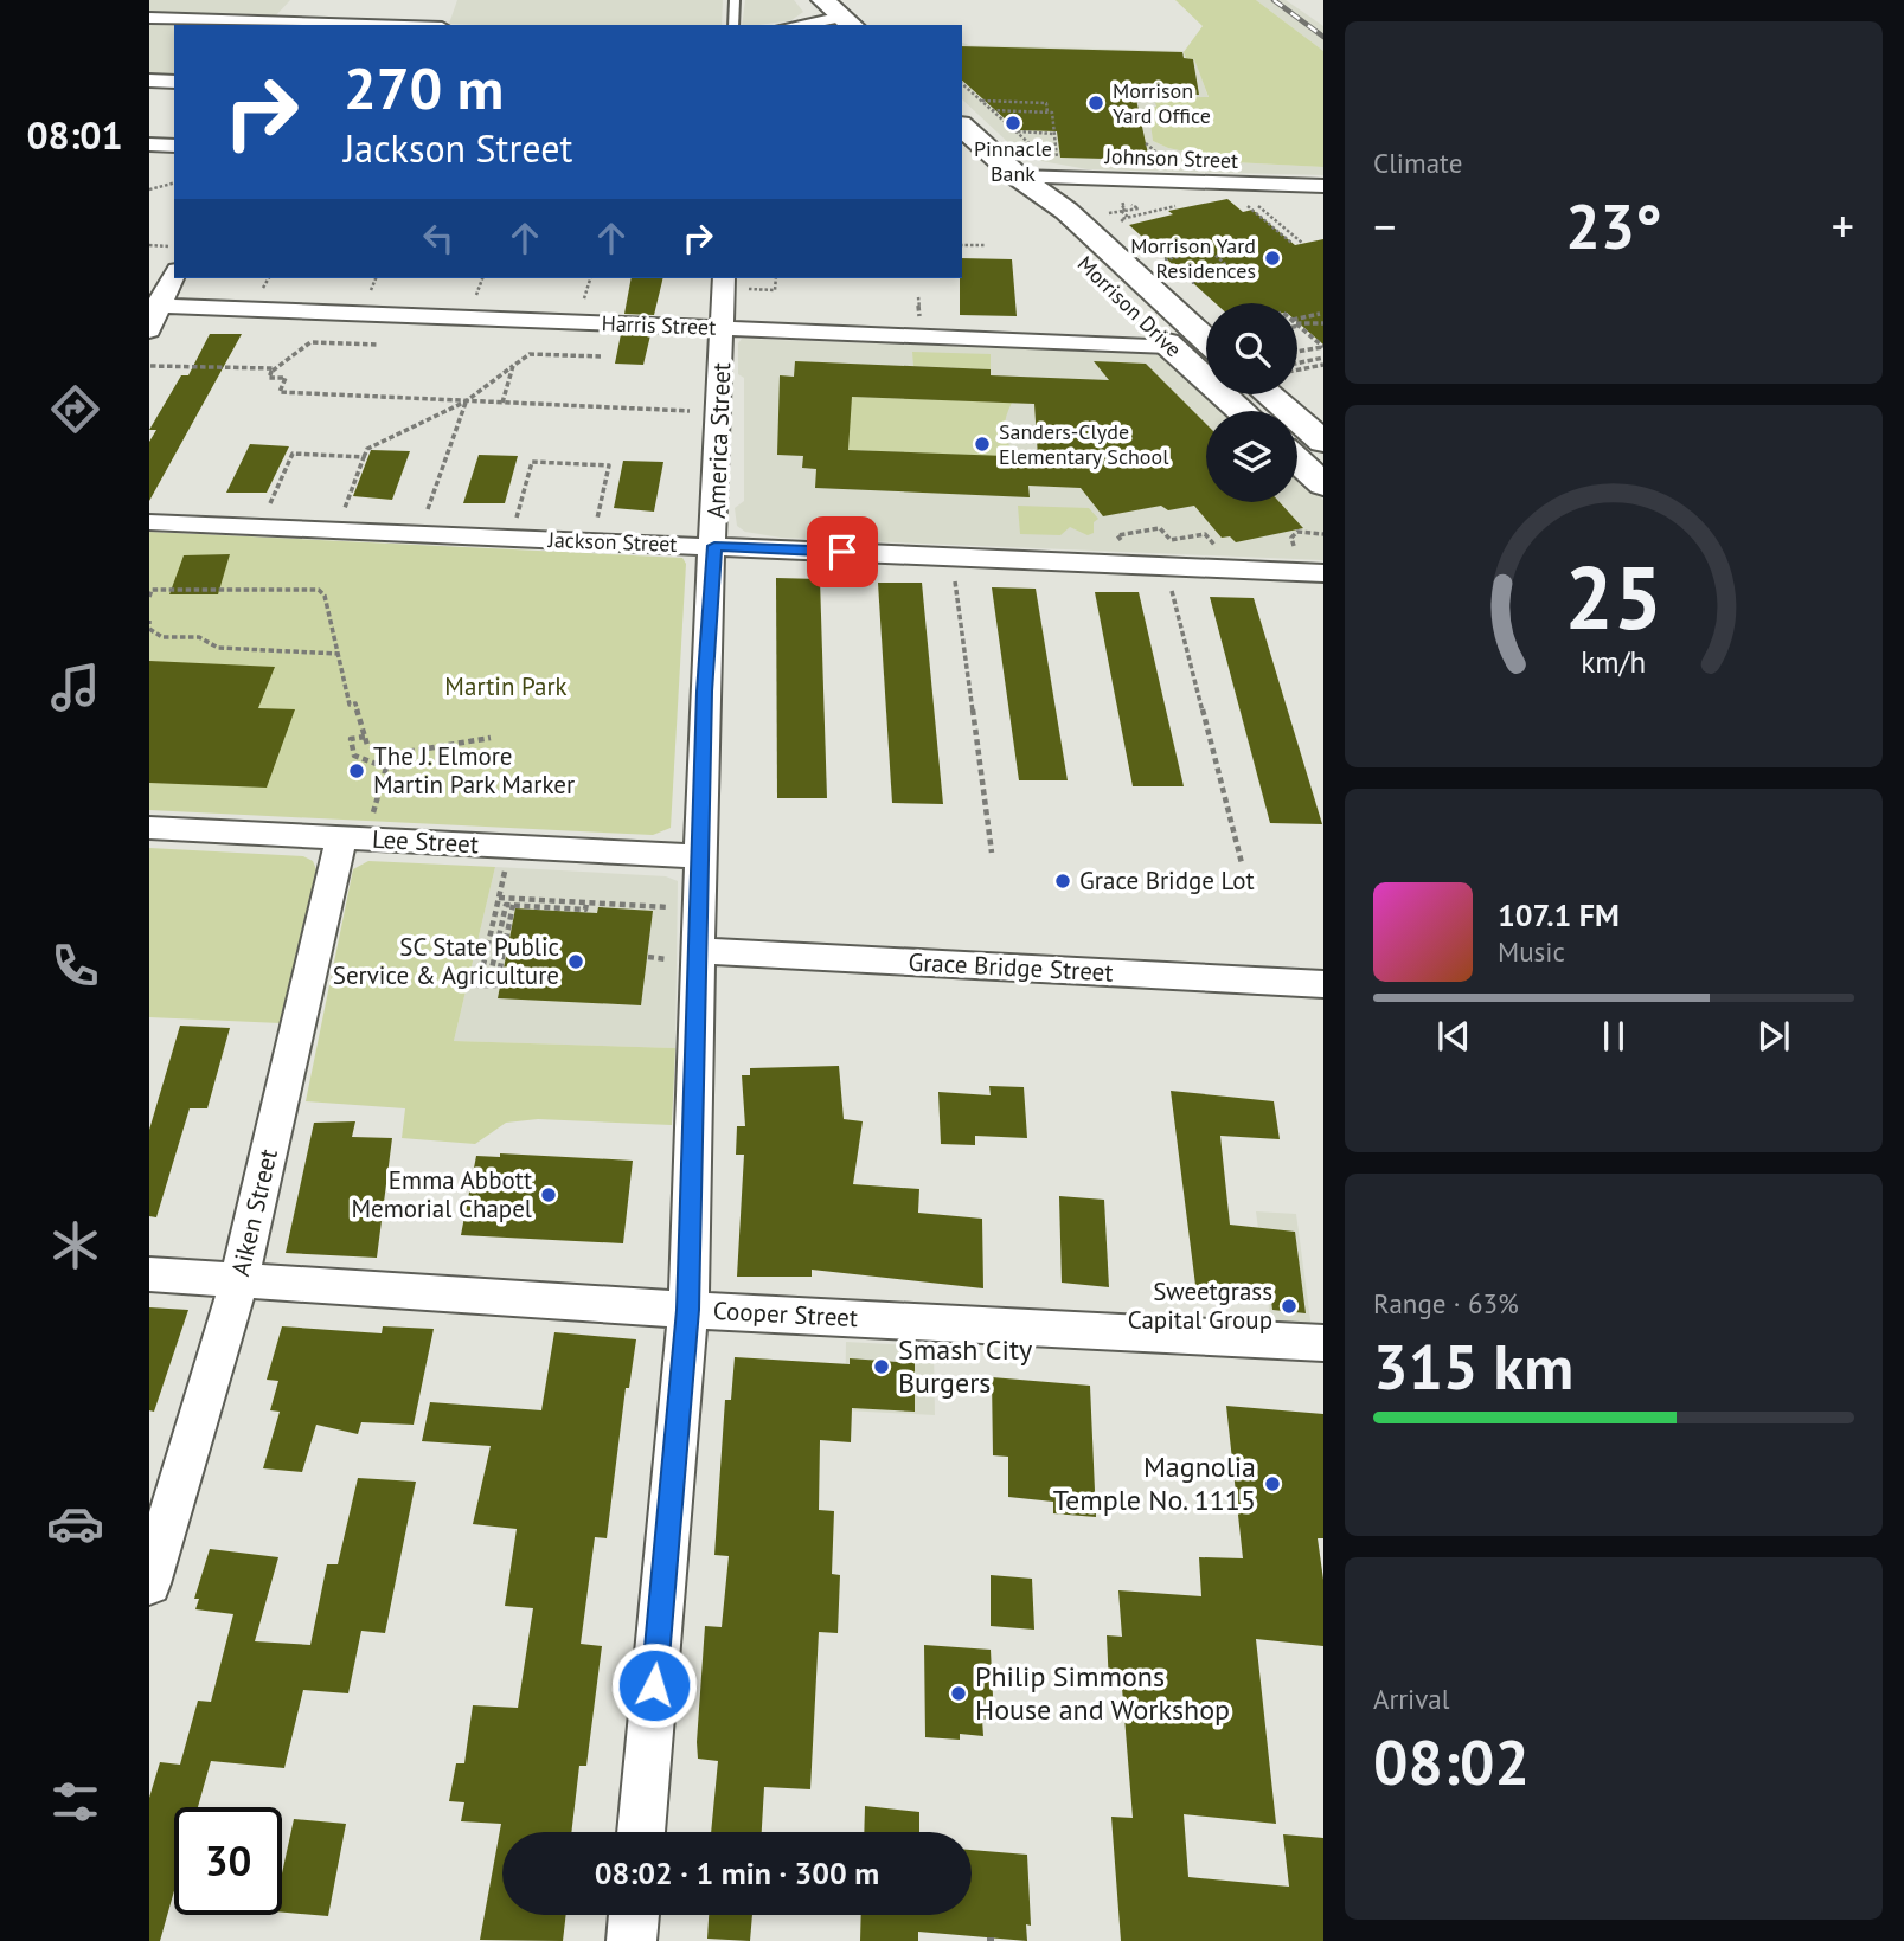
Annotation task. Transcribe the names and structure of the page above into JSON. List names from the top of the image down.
{
  "streets": {
    "main road": ["Morrison Drive"],
    "street": [
      "Johnson Street",
      "Harris Street",
      "America Street",
      "Jackson Street",
      "Lee Street",
      "Grace Bridge Street",
      "Aiken Street",
      "Cooper Street"
    ]
  },
  "crossings": [
    ["Johnson Street", "Morrison Drive"],
    ["Morrison Drive", "Harris Street"],
    ["Harris Street", "America Street"],
    ["America Street", "Jackson Street"],
    ["America Street", "Lee Street"],
    ["America Street", "Grace Bridge Street"],
    ["America Street", "Cooper Street"],
    ["Lee Street", "Aiken Street"],
    ["Aiken Street", "Cooper Street"]
  ],
  "parks": ["Martin Park"],
  "places": [
    "Morrison Yard Office",
    "Pinnacle Bank",
    "Morrison Yard Residences",
    "Sanders-Clyde Elementary School",
    "The J. Elmore Martin Park Marker",
    "Grace Bridge Lot",
    "SC State Public Service & Agriculture",
    "Emma Abbott Memorial Chapel",
    "Sweetgrass Capital Group",
    "Smash City Burgers",
    "Magnolia Temple No. 1115",
    "Philip Simmons House and Workshop"
  ],
  "page": {
    "tabs": "08:01",
    "tile": [
      "Climate",
      ["Range · 63%", "315 km"],
      ["Arrival", "08:02"]
    ],
    "turn": ["270 m", "Jackson Street"],
    "heat": ["−", "23°", "+"],
    "song": ["107.1 FM", "Music"],
    "limit": "30",
    "trip": "08:02 · 1 min · 300 m",
    "gauge": ["25", "km/h"]
  }
}
